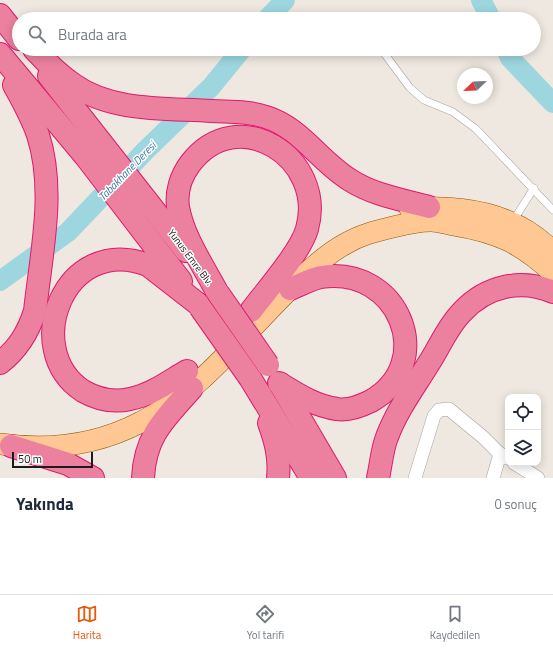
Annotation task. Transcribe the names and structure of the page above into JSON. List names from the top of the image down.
{
  "streets": {
    "highway": ["Yunus Emre Blv."]
  },
  "water": ["Tabakhane Deresi"],
  "scale_bar": "50 m",
  "north": "bottom left",
  "page": {
    "search": "Burada ara",
    "scale": "50 m",
    "heading": ["Yakında", "0 sonuç"],
    "nav": ["Harita", "Yol tarifi", "Kaydedilen"]
  }
}
